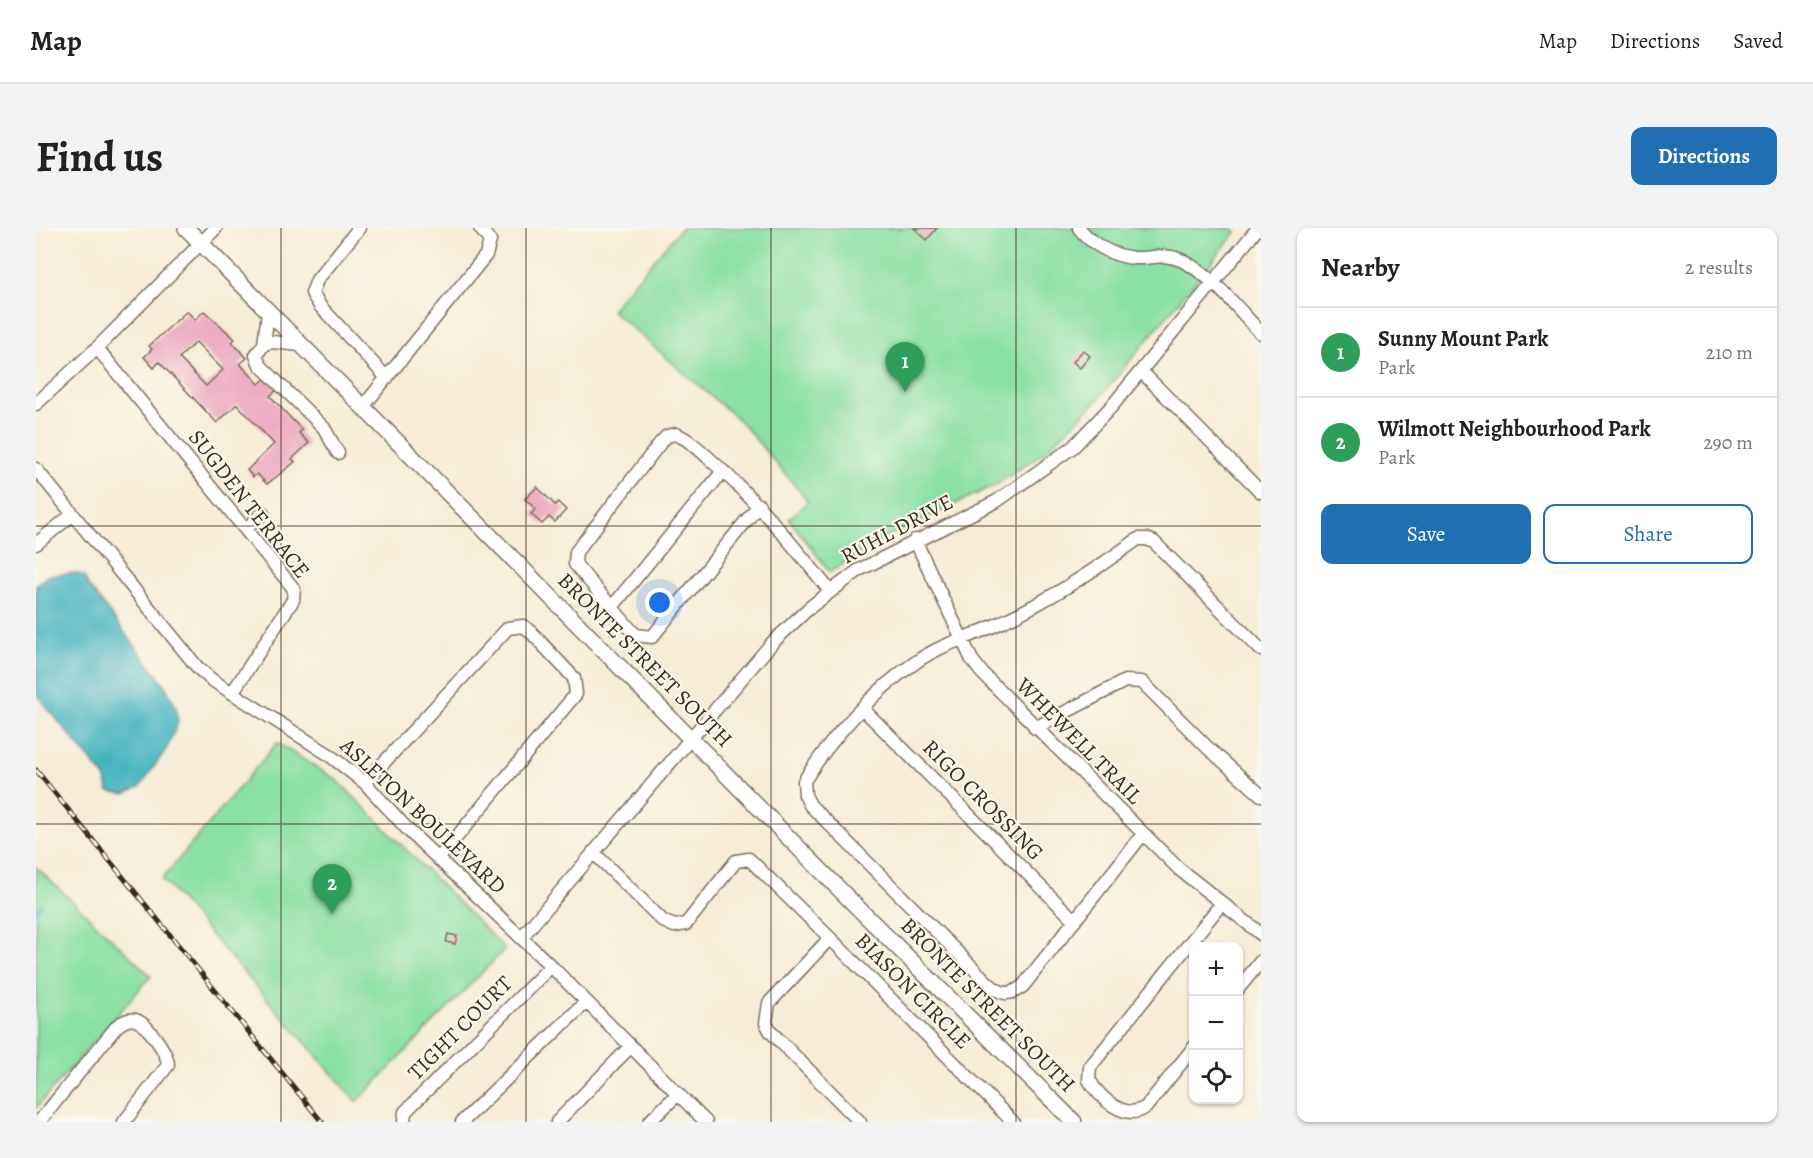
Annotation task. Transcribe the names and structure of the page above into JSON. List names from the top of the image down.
{
  "streets": {
    "main road": ["BRONTE STREET SOUTH"],
    "street": [
      "SUGDEN TERRACE",
      "RUHL DRIVE",
      "WHEWELL TRAIL",
      "RIGO CROSSING",
      "ASLETON BOULEVARD",
      "BIASON CIRCLE",
      "TIGHT COURT"
    ]
  },
  "crossings": [
    ["SUGDEN TERRACE", "ASLETON BOULEVARD"],
    ["RUHL DRIVE", "BRONTE STREET SOUTH"],
    ["RUHL DRIVE", "WHEWELL TRAIL"],
    ["RUHL DRIVE", "ASLETON BOULEVARD"],
    ["ASLETON BOULEVARD", "TIGHT COURT"]
  ],
  "page": {
    "header": "Map",
    "nav": ["Map", "Directions", "Saved"],
    "buttons": [
      "Directions",
      ["Save", "Share"]
    ],
    "title": "Find us",
    "heading": ["Nearby", "2 results"],
    "list": [
      {
        "mark": "1",
        "name": "Sunny Mount Park",
        "note": "Park",
        "value": "210 m"
      },
      {
        "mark": "2",
        "name": "Wilmott Neighbourhood Park",
        "note": "Park",
        "value": "290 m"
      }
    ],
    "pins": ["1", "2"],
    "map_buttons": ["+", "−"]
  }
}
